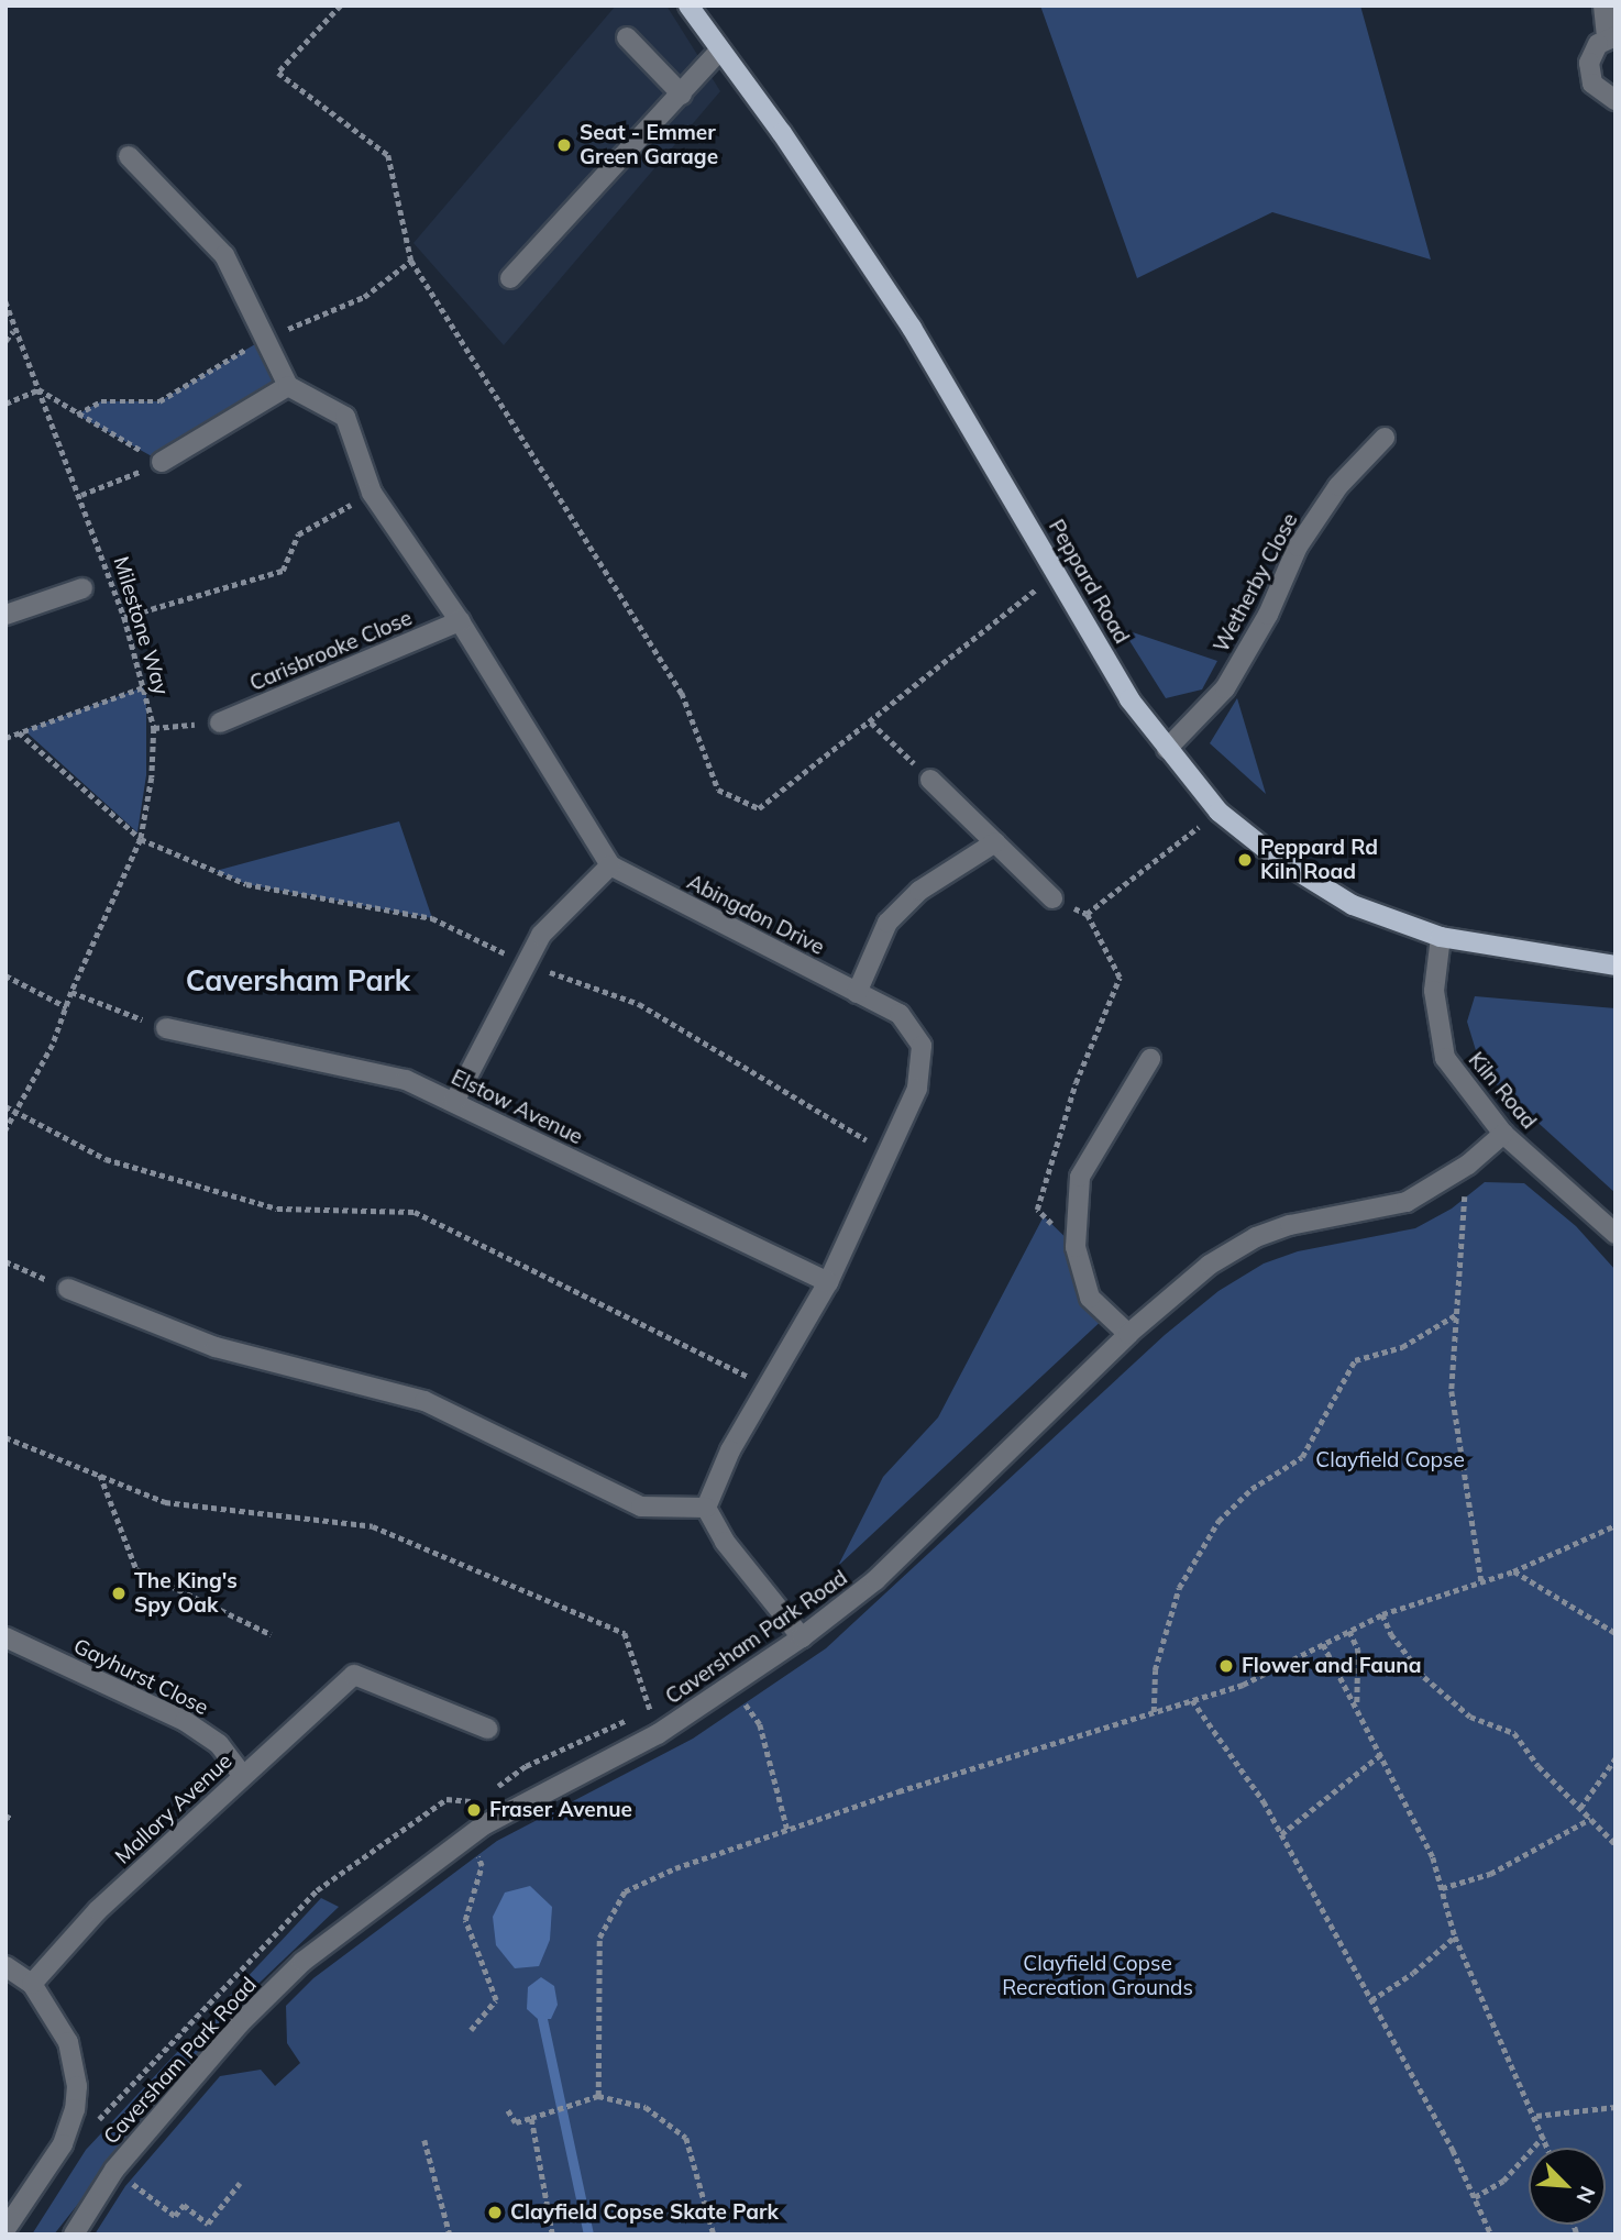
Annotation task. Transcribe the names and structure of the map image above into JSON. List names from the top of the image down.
{
  "streets": {
    "main road": ["Peppard Road"],
    "street": [
      "Wetherby Close",
      "Carisbrooke Close",
      "Abingdon Drive",
      "Kiln Road",
      "Elstow Avenue",
      "Caversham Park Road",
      "Gayhurst Close",
      "Mallory Avenue"
    ],
    "path": ["Milestone Way"]
  },
  "crossings": [
    ["Peppard Road", "Wetherby Close"],
    ["Peppard Road", "Kiln Road"],
    ["Abingdon Drive", "Elstow Avenue"],
    ["Kiln Road", "Caversham Park Road"],
    ["Gayhurst Close", "Mallory Avenue"]
  ],
  "districts": ["Caversham Park"],
  "parks": ["Clayfield Copse", "Clayfield Copse Recreation Grounds"],
  "places": [
    "Seat - Emmer Green Garage",
    "Peppard Rd Kiln Road",
    "The King's Spy Oak",
    "Flower and Fauna",
    "Fraser Avenue",
    "Clayfield Copse Skate Park"
  ],
  "north": "bottom right"
}
